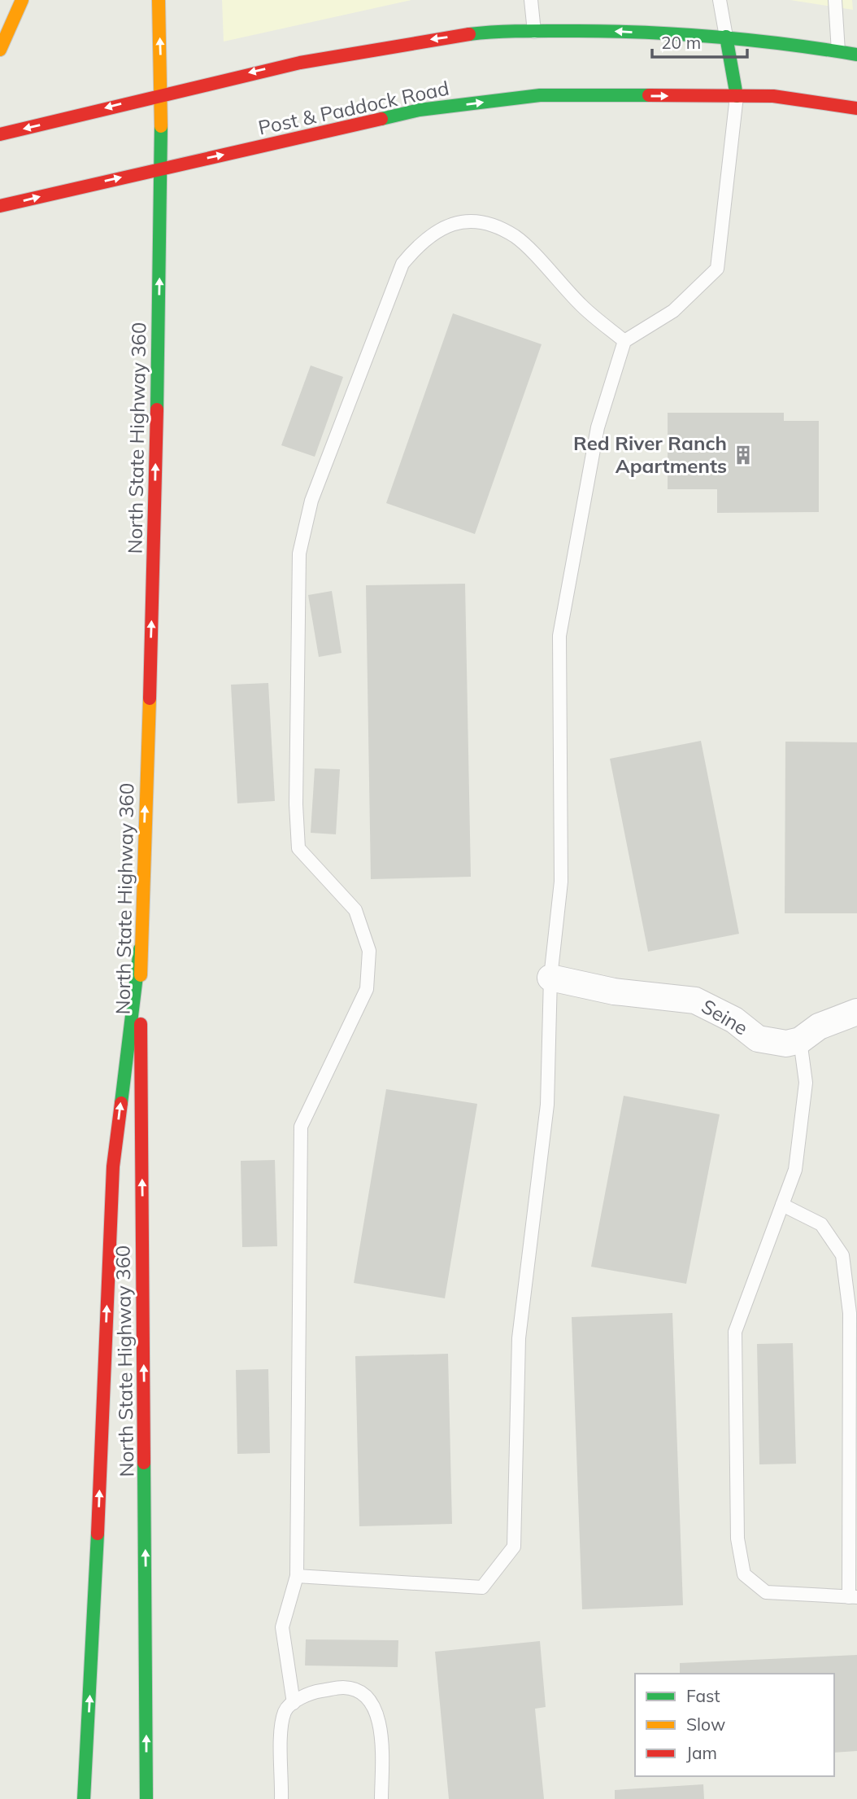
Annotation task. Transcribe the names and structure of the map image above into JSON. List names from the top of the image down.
{
  "streets": {
    "main road": ["Post & Paddock Road", "North State Highway 360"],
    "street": ["Seine"]
  },
  "crossings": [
    ["Post & Paddock Road", "North State Highway 360"]
  ],
  "places": {
    "building": ["Red River Ranch Apartments"]
  },
  "legend": ["Fast", "Slow", "Jam"],
  "scale_bar": "20 m"
}
